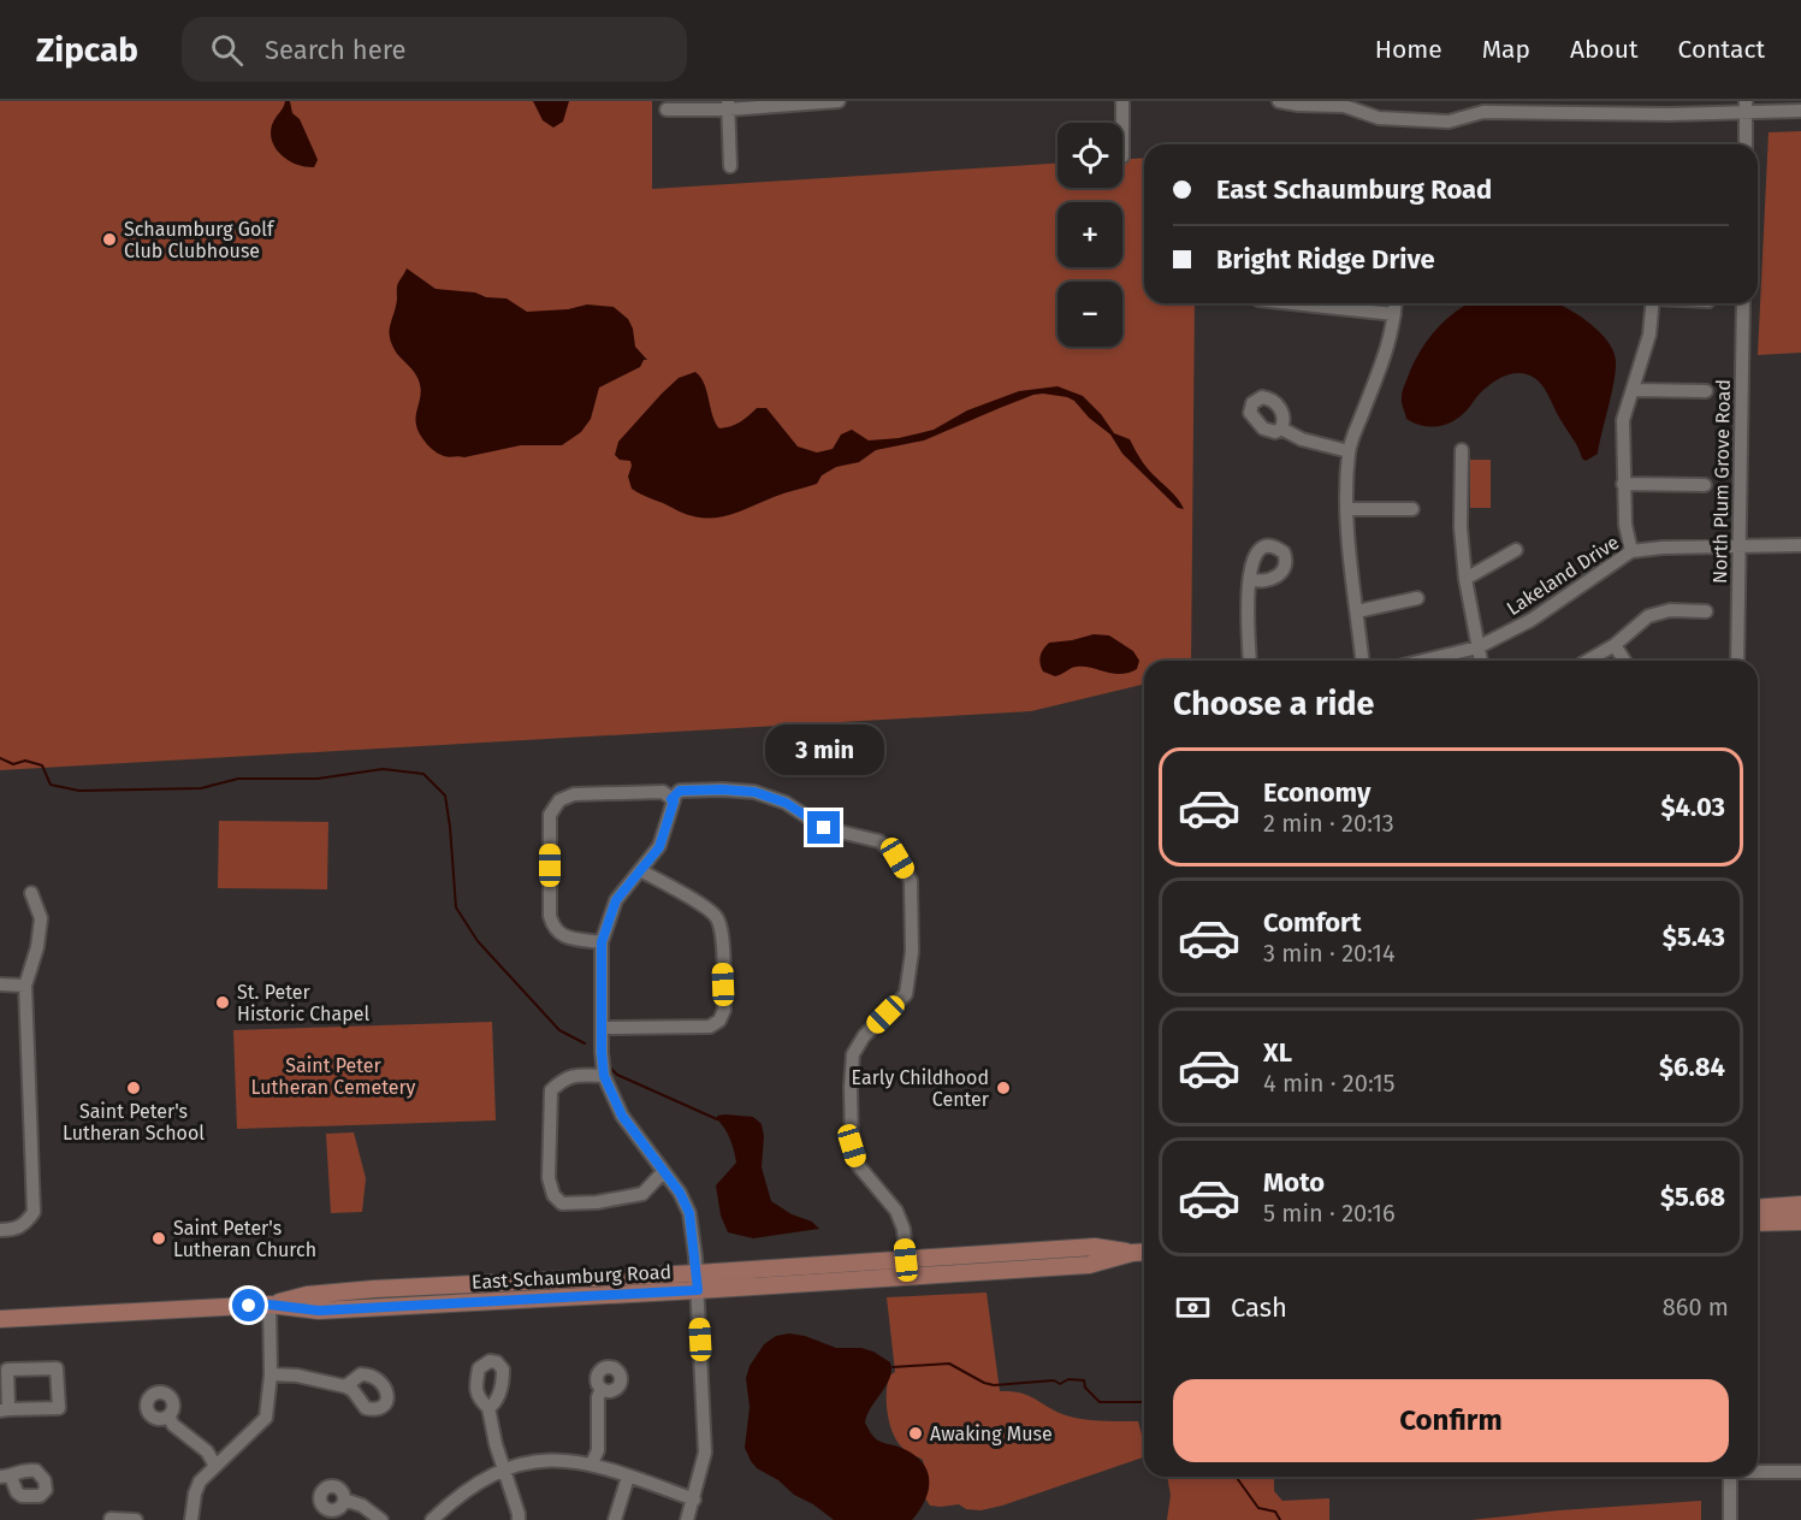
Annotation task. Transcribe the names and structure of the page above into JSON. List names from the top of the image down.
{
  "streets": {
    "main road": ["East Schaumburg Road"],
    "street": ["North Plum Grove Road", "Lakeland Drive"]
  },
  "crossings": [
    ["North Plum Grove Road", "Lakeland Drive"]
  ],
  "parks": ["Saint Peter Lutheran Cemetery"],
  "places": [
    "Schaumburg Golf Club Clubhouse",
    "St. Peter Historic Chapel",
    "Saint Peter's Lutheran School",
    "Early Childhood Center",
    "Saint Peter's Lutheran Church",
    "Awaking Muse"
  ],
  "page": {
    "header": "Zipcab",
    "search": "Search here",
    "nav": [
      "Home",
      "Map",
      "About",
      "Contact"
    ],
    "map_buttons": ["+", "−"],
    "banner": ["East Schaumburg Road", "Bright Ridge Drive"],
    "heading": "Choose a ride",
    "bubble": "3 min",
    "list": [
      {
        "name": "Economy",
        "note": "2 min · 20:13",
        "value": "$4.03"
      },
      {
        "name": "Comfort",
        "note": "3 min · 20:14",
        "value": "$5.43"
      },
      {
        "name": "XL",
        "note": "4 min · 20:15",
        "value": "$6.84"
      },
      {
        "name": "Moto",
        "note": "5 min · 20:16",
        "value": "$5.68"
      }
    ],
    "pay": ["Cash", "860 m"],
    "buttons": "Confirm"
  }
}
